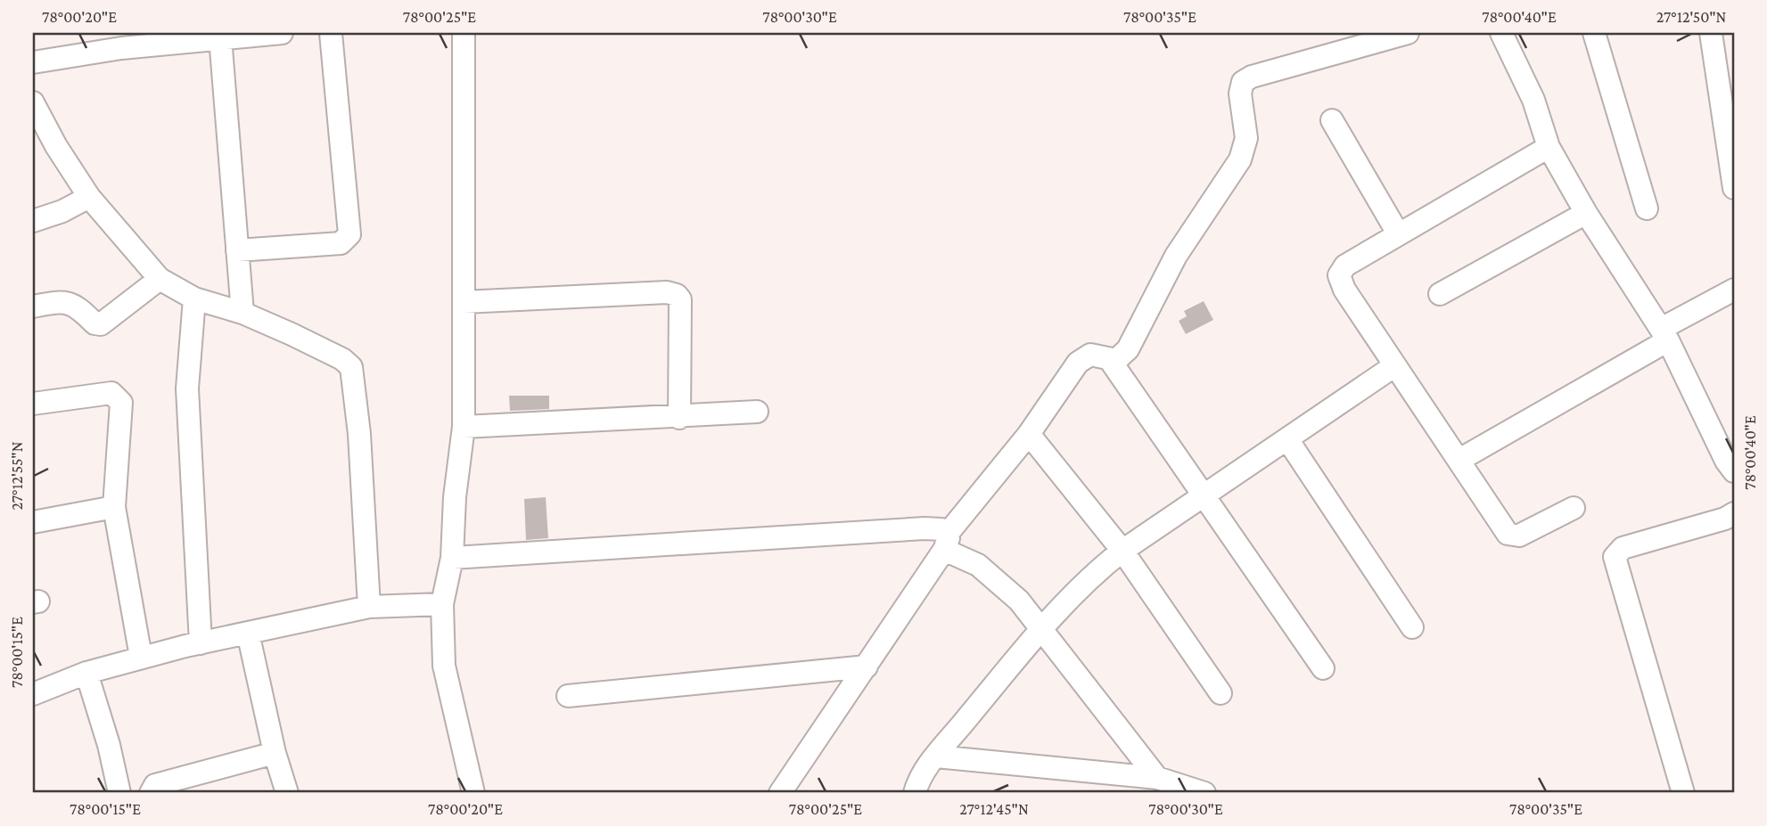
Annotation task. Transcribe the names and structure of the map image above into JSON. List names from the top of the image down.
{
  "coordinates": [
    "78°00'20\"E",
    "78°00'25\"E",
    "78°00'30\"E",
    "78°00'35\"E",
    "78°00'40\"E",
    "27°12'50\"N",
    "27°12'55\"N",
    "78°00'15\"E",
    "27°12'45\"N"
  ]
}
